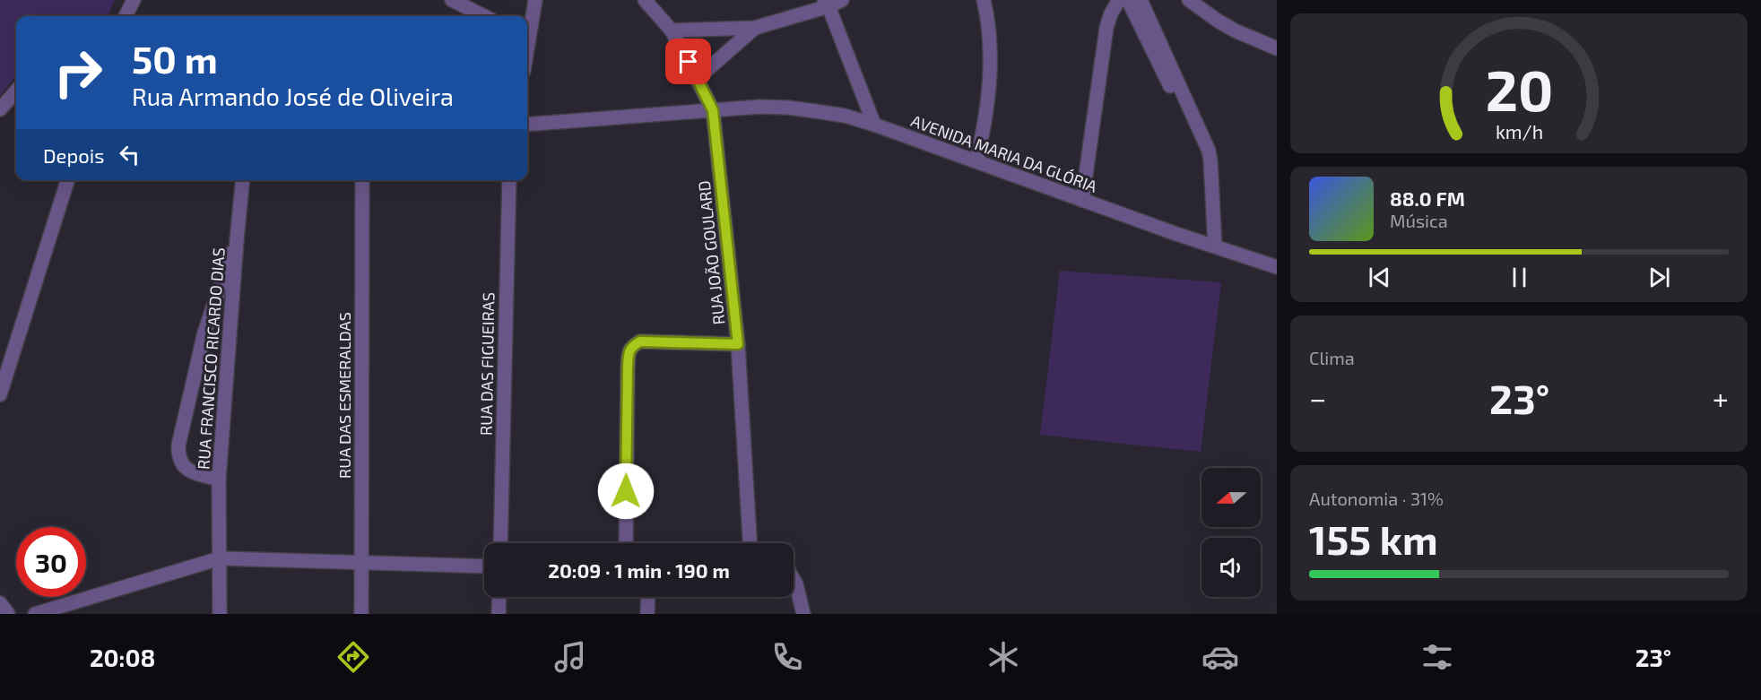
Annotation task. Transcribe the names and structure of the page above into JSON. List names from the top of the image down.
{
  "streets": {
    "street": [
      "AVENIDA MARIA DA GLÓRIA",
      "RUA JOÃO GOULARD",
      "RUA FRANCISCO RICARDO DIAS",
      "RUA DAS FIGUEIRAS",
      "RUA DAS ESMERALDAS"
    ]
  },
  "crossings": [
    ["AVENIDA MARIA DA GLÓRIA", "RUA JOÃO GOULARD"]
  ],
  "north": "left",
  "page": {
    "turn": ["50 m", "Rua Armando José de Oliveira"],
    "then": "Depois",
    "song": ["88.0 FM", "Música"],
    "tile": [
      "Clima",
      ["Autonomia · 31%", "155 km"]
    ],
    "heat": ["−", "23°", "+"],
    "limit": "30",
    "trip": "20:09 · 1 min · 190 m",
    "tabs": ["20:08", "23°"],
    "gauge": ["20", "km/h"]
  }
}
